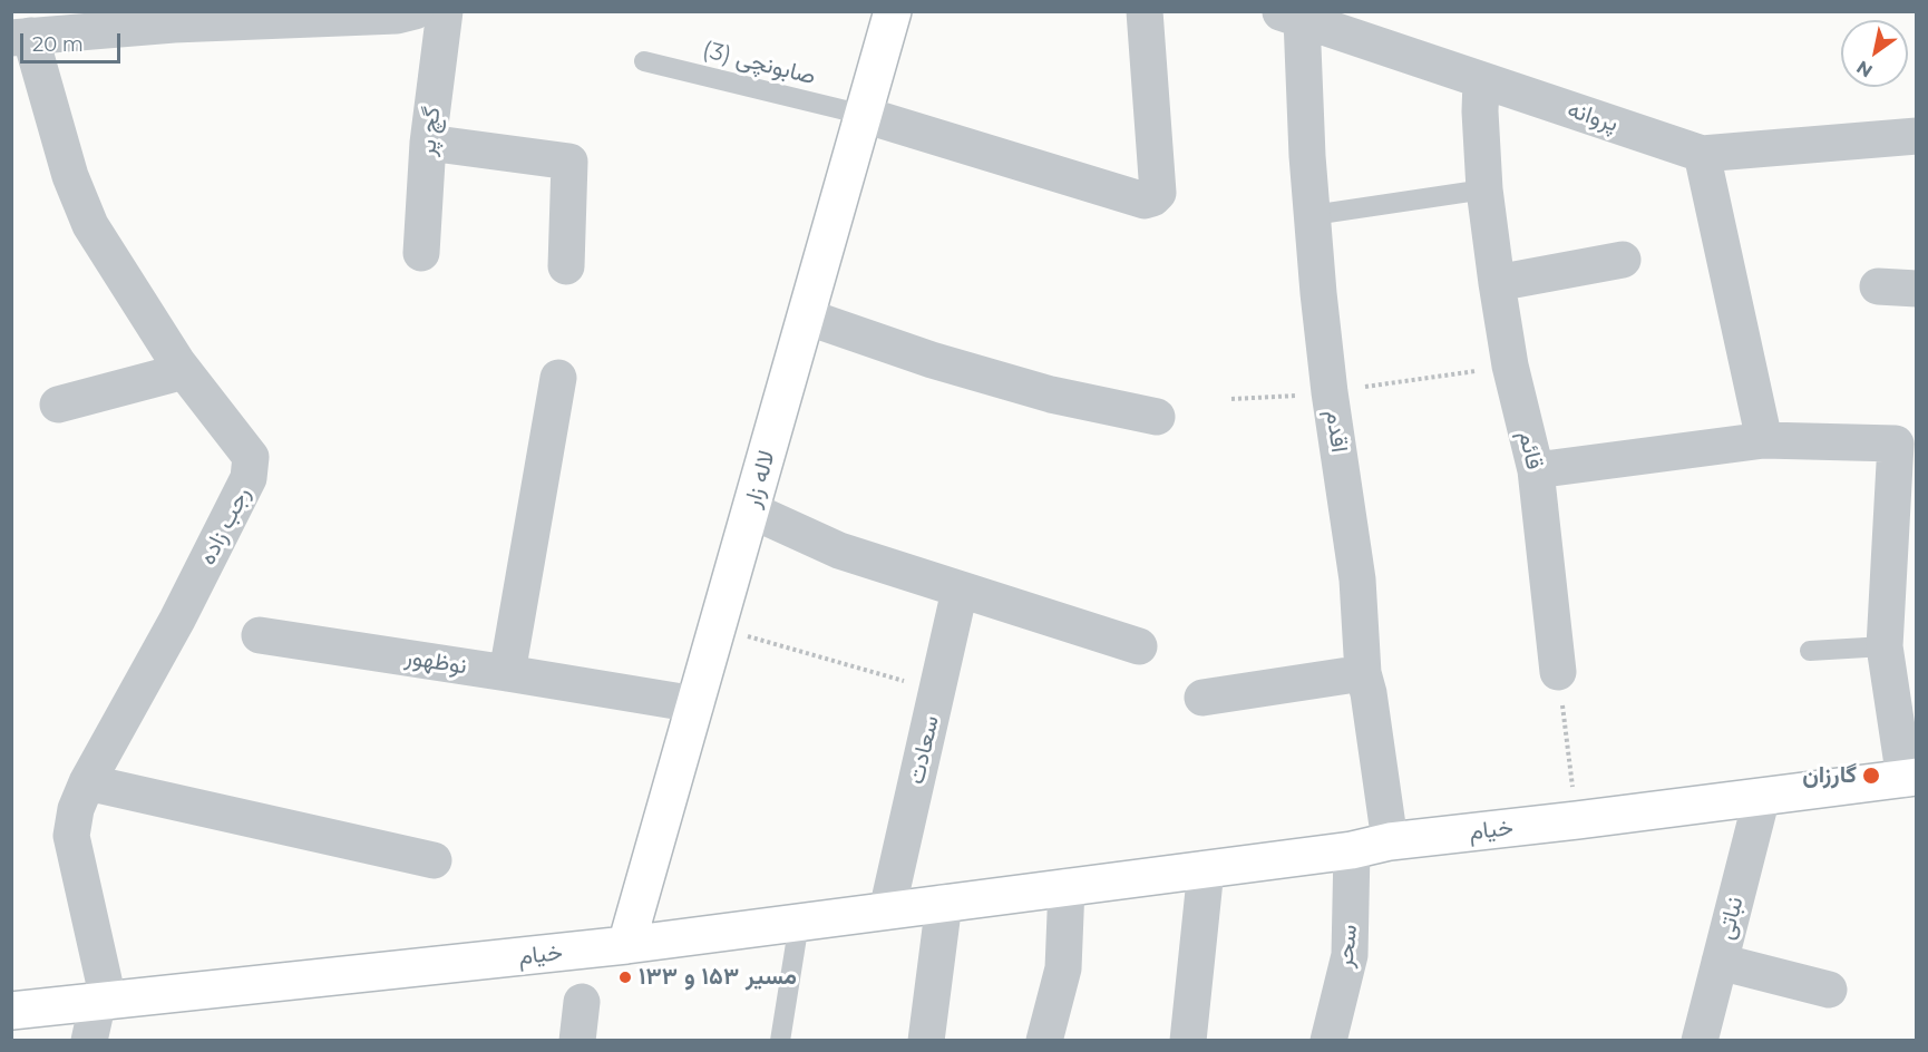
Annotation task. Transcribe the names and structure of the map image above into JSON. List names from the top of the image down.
{
  "streets": {
    "main road": ["لاله زار", "خیام"],
    "street": [
      "پروانه",
      "گچ پر",
      "اقدم",
      "قائم",
      "رجب زاده",
      "نوظهور",
      "سعادت",
      "نباتی",
      "سحر"
    ],
    "lane": ["صابونچی (3)"]
  },
  "crossings": [
    ["صابونچی (3)", "لاله زار"],
    ["پروانه", "اقدم"],
    ["پروانه", "قائم"],
    ["اقدم", "خیام"],
    ["لاله زار", "نوظهور"],
    ["لاله زار", "خیام"],
    ["رجب زاده", "خیام"],
    ["سعادت", "خیام"],
    ["خیام", "نباتی"],
    ["خیام", "سحر"]
  ],
  "places": ["گارزان", "مسیر ۱۵۳ و ۱۳۳"],
  "scale_bar": "20 m",
  "north": "bottom left"
}
